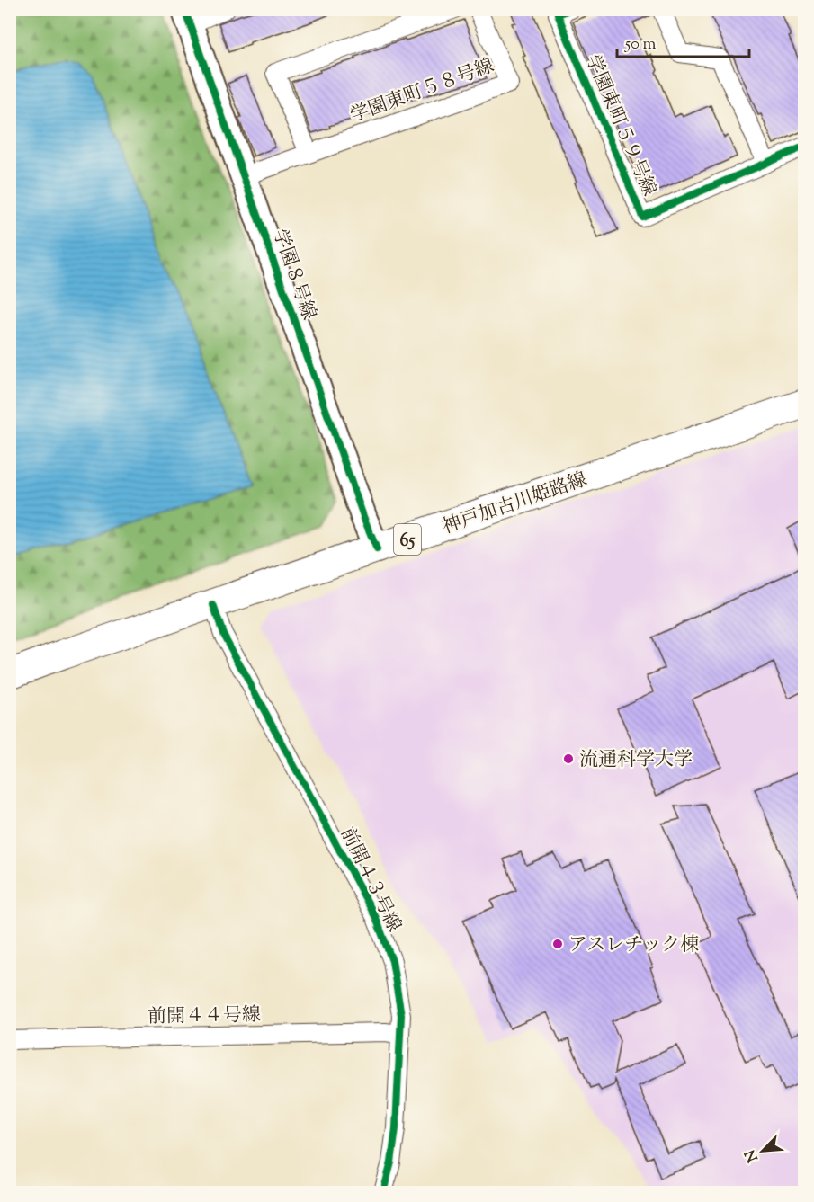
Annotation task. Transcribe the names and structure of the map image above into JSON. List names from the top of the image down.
{
  "streets": {
    "main road": ["神戸加古川姫路線", "65"],
    "street": [
      "学園東町５８号線",
      "学園東町５９号線",
      "学園８号線",
      "前開４３号線",
      "前開４４号線"
    ]
  },
  "crossings": [
    ["学園東町５８号線", "学園８号線"],
    ["学園８号線", "神戸加古川姫路線"],
    ["神戸加古川姫路線", "前開４３号線"],
    ["前開４３号線", "前開４４号線"]
  ],
  "places": ["流通科学大学", "アスレチック棟"],
  "scale_bar": "50 m",
  "north": "bottom left"
}
